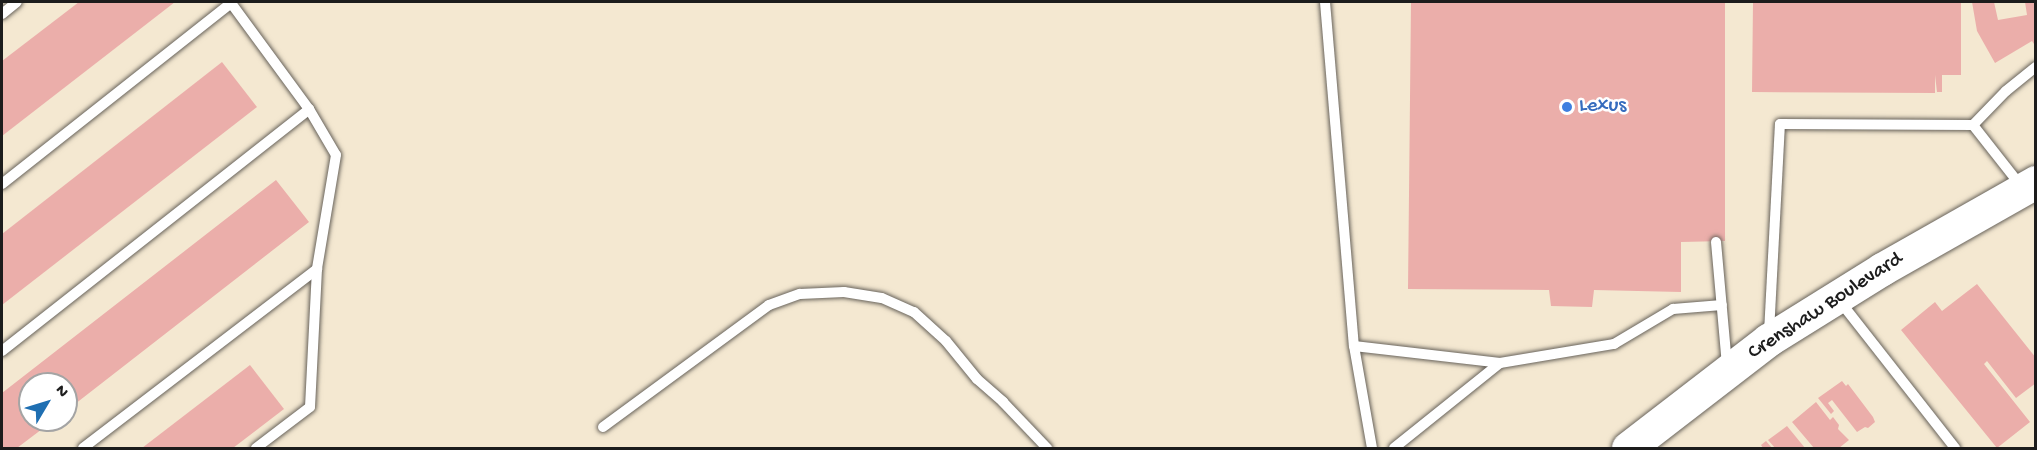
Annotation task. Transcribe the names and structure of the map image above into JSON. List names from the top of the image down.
{
  "streets": {
    "main road": ["Crenshaw Boulevard"]
  },
  "places": ["Lexus"],
  "north": "top right"
}
